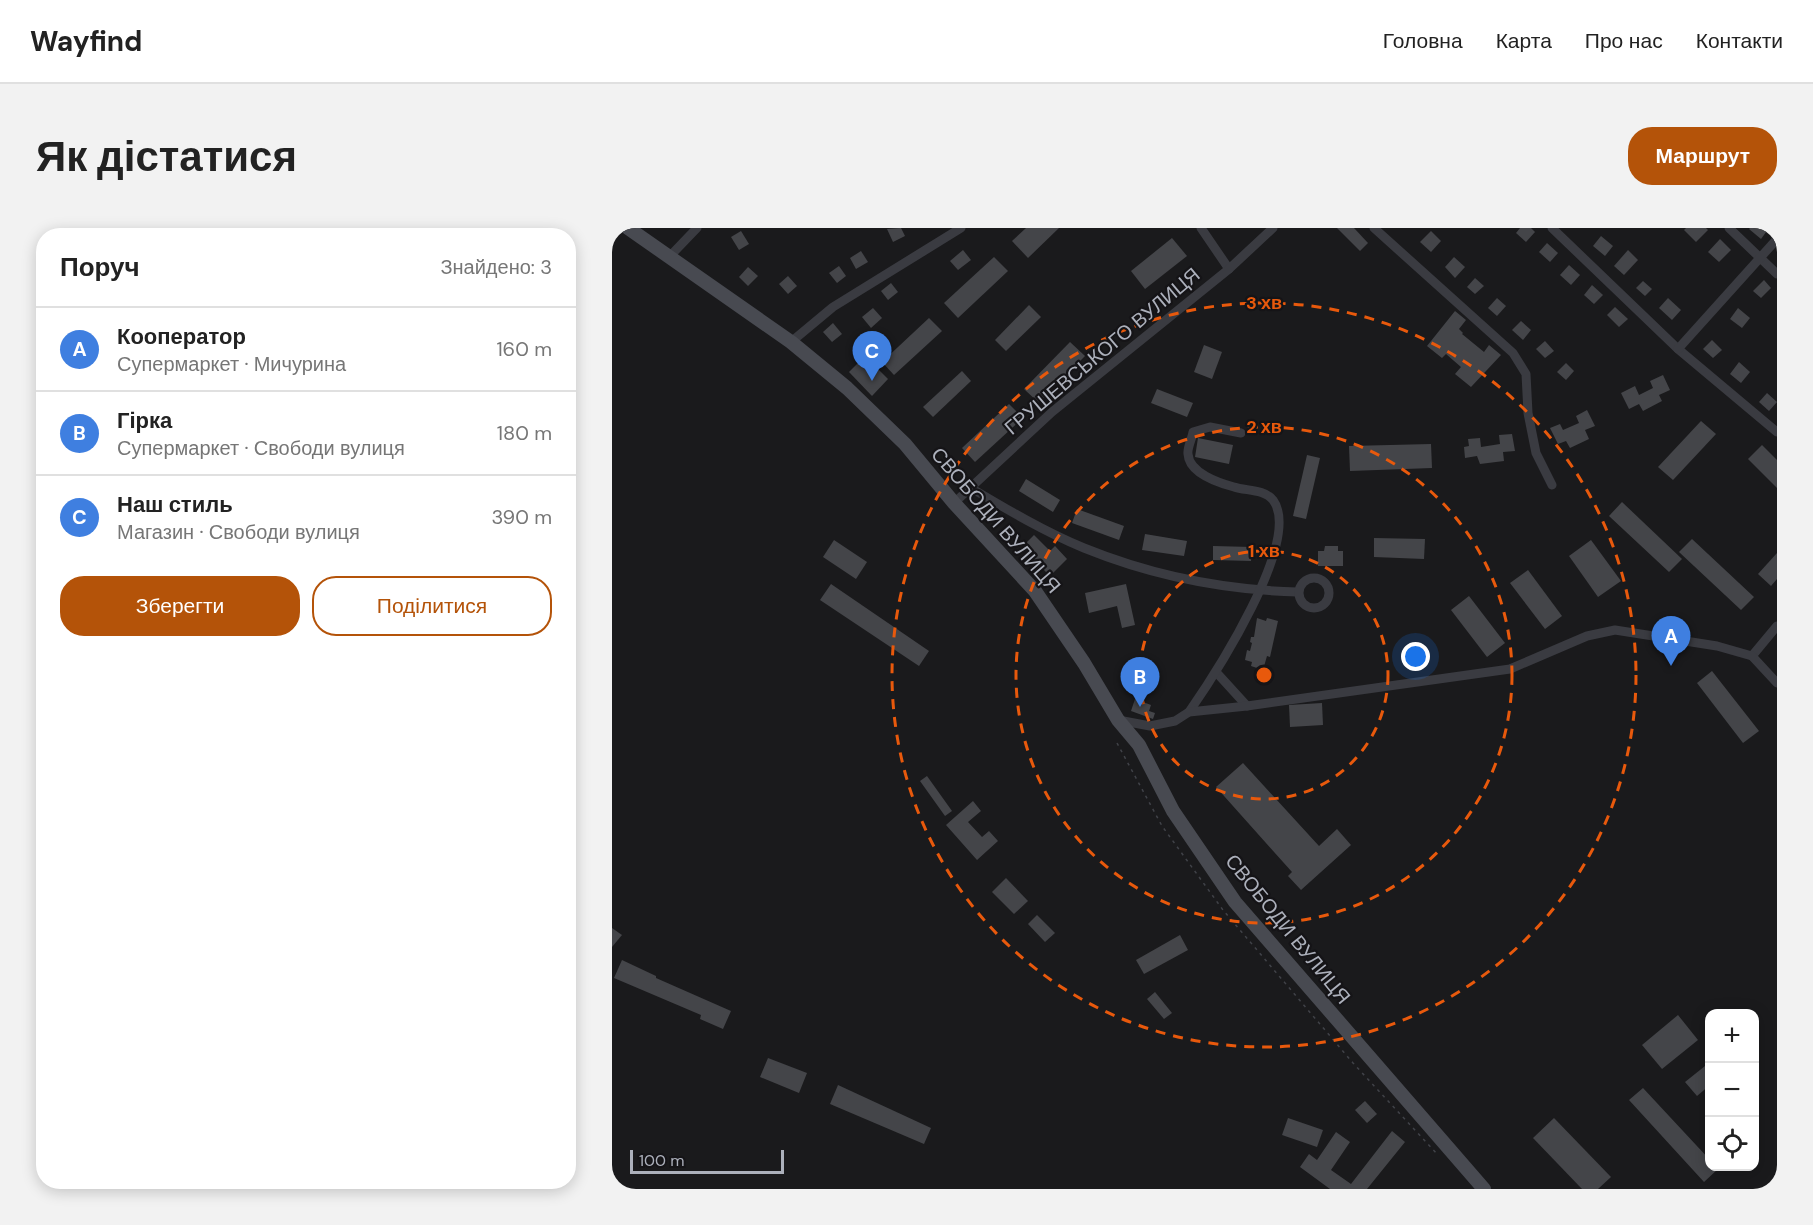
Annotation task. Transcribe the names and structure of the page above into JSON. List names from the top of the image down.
{
  "streets": {
    "main road": ["СВОБОДИ ВУЛИЦЯ"],
    "street": ["ГРУШЕВСЬКОГО ВУЛИЦЯ"]
  },
  "crossings": [
    ["ГРУШЕВСЬКОГО ВУЛИЦЯ", "СВОБОДИ ВУЛИЦЯ"]
  ],
  "scale_bar": "100 m",
  "page": {
    "header": "Wayfind",
    "nav": [
      "Головна",
      "Карта",
      "Про нас",
      "Контакти"
    ],
    "buttons": [
      "Маршрут",
      ["Зберегти", "Поділитися"]
    ],
    "title": "Як дістатися",
    "heading": ["Поруч", "Знайдено: 3"],
    "list": [
      {
        "mark": "A",
        "name": "Кооператор",
        "note": "Супермаркет · Мичурина",
        "value": "160 m"
      },
      {
        "mark": "B",
        "name": "Гірка",
        "note": "Супермаркет · Свободи вулиця",
        "value": "180 m"
      },
      {
        "mark": "C",
        "name": "Наш стиль",
        "note": "Магазин · Свободи вулиця",
        "value": "390 m"
      }
    ],
    "pins": ["C", "A", "B"],
    "map_buttons": ["+", "−"],
    "scale": "100 m"
  },
  "rings": ["3 хв", "2 хв", "1 хв"]
}
